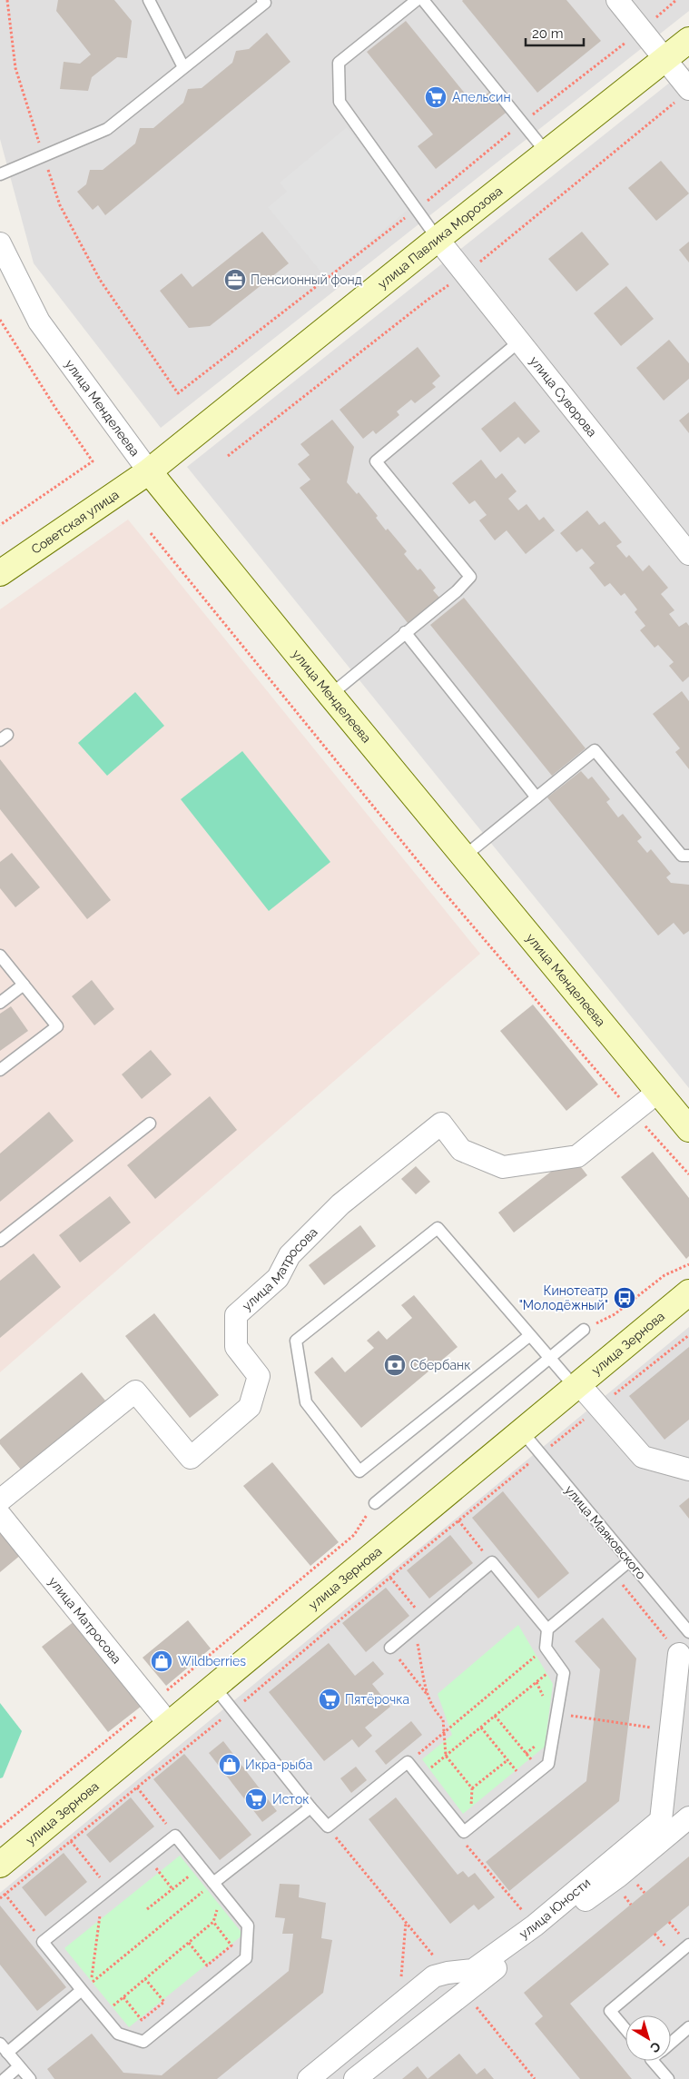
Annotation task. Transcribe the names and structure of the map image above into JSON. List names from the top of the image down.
{
  "streets": {
    "street": [
      "улица Павлика Морозова",
      "улица Суворова",
      "улица Менделеева",
      "Советская улица",
      "улица Матросова",
      "улица Зернова",
      "улица Юности"
    ],
    "lane": ["улица Маяковского"]
  },
  "crossings": [
    ["улица Павлика Морозова", "улица Суворова"],
    ["улица Павлика Морозова", "улица Менделеева"],
    ["улица Павлика Морозова", "Советская улица"],
    ["улица Менделеева", "Советская улица"],
    ["улица Менделеева", "улица Матросова"],
    ["улица Матросова", "улица Зернова"],
    ["улица Зернова", "улица Маяковского"]
  ],
  "places": {
    "supermarket": ["Апельсин", "Пятёрочка", "Исток"],
    "office": ["Пенсионный фонд"],
    "bus stop": ["Кинотеатр \"Молодёжный\""],
    "bank": ["Сбербанк"],
    "shop": ["Wildberries", "Икра-рыба"]
  },
  "scale_bar": "20 m",
  "north": "bottom right"
}
